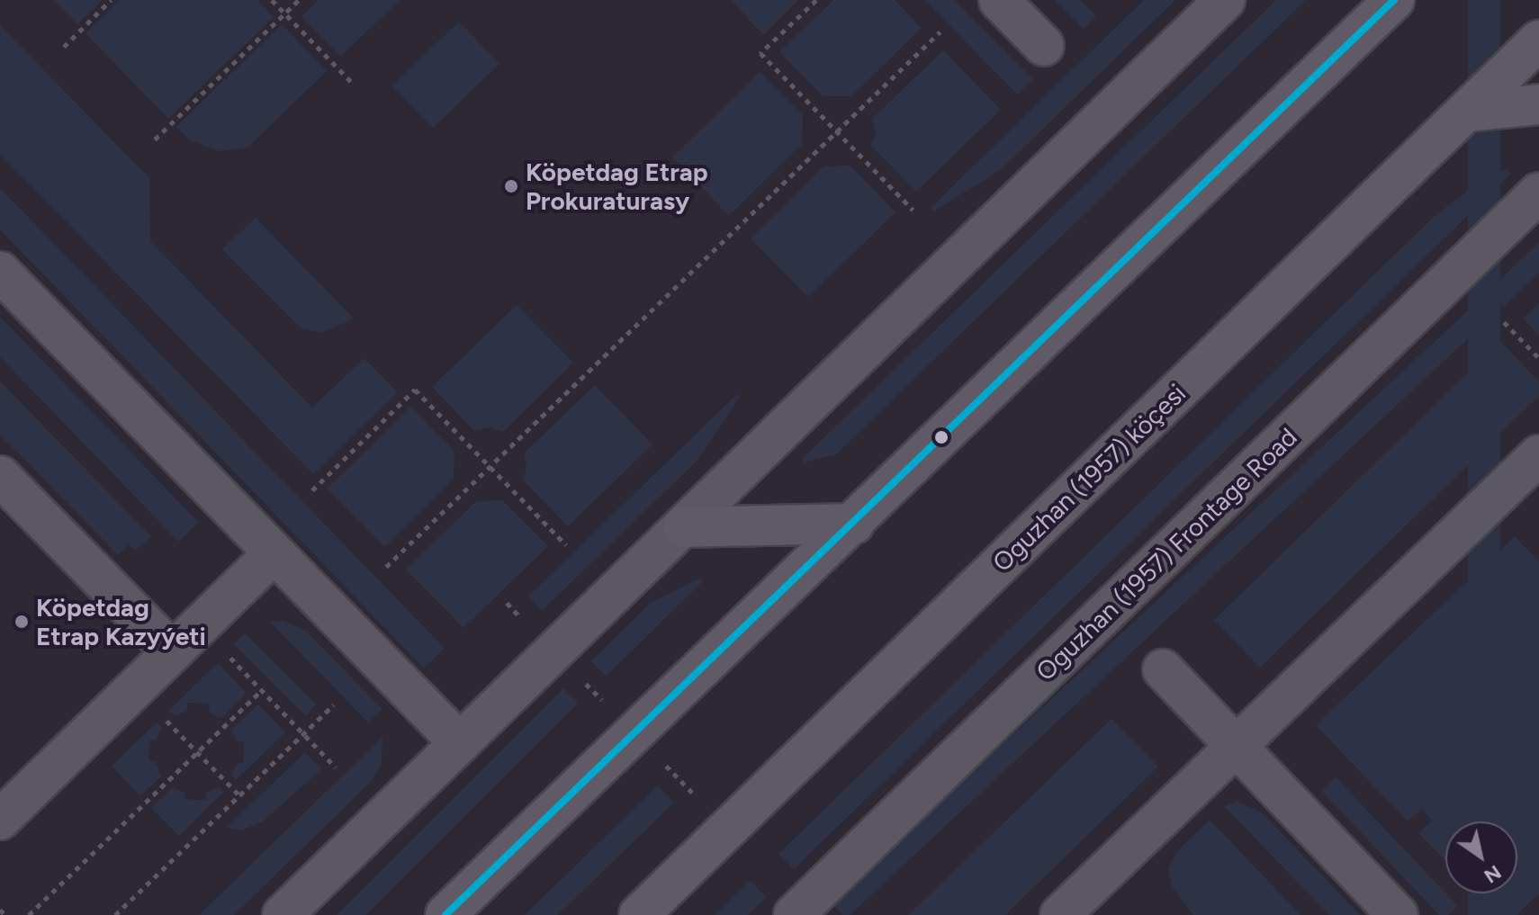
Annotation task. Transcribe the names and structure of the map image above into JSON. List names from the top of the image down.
{
  "streets": {
    "main road": ["Oguzhan (1957) köçesi"],
    "street": ["Oguzhan (1957) Frontage Road"]
  },
  "places": ["Köpetdag Etrap Prokuraturasy", "Köpetdag Etrap Kazyýeti"],
  "north": "bottom right"
}
